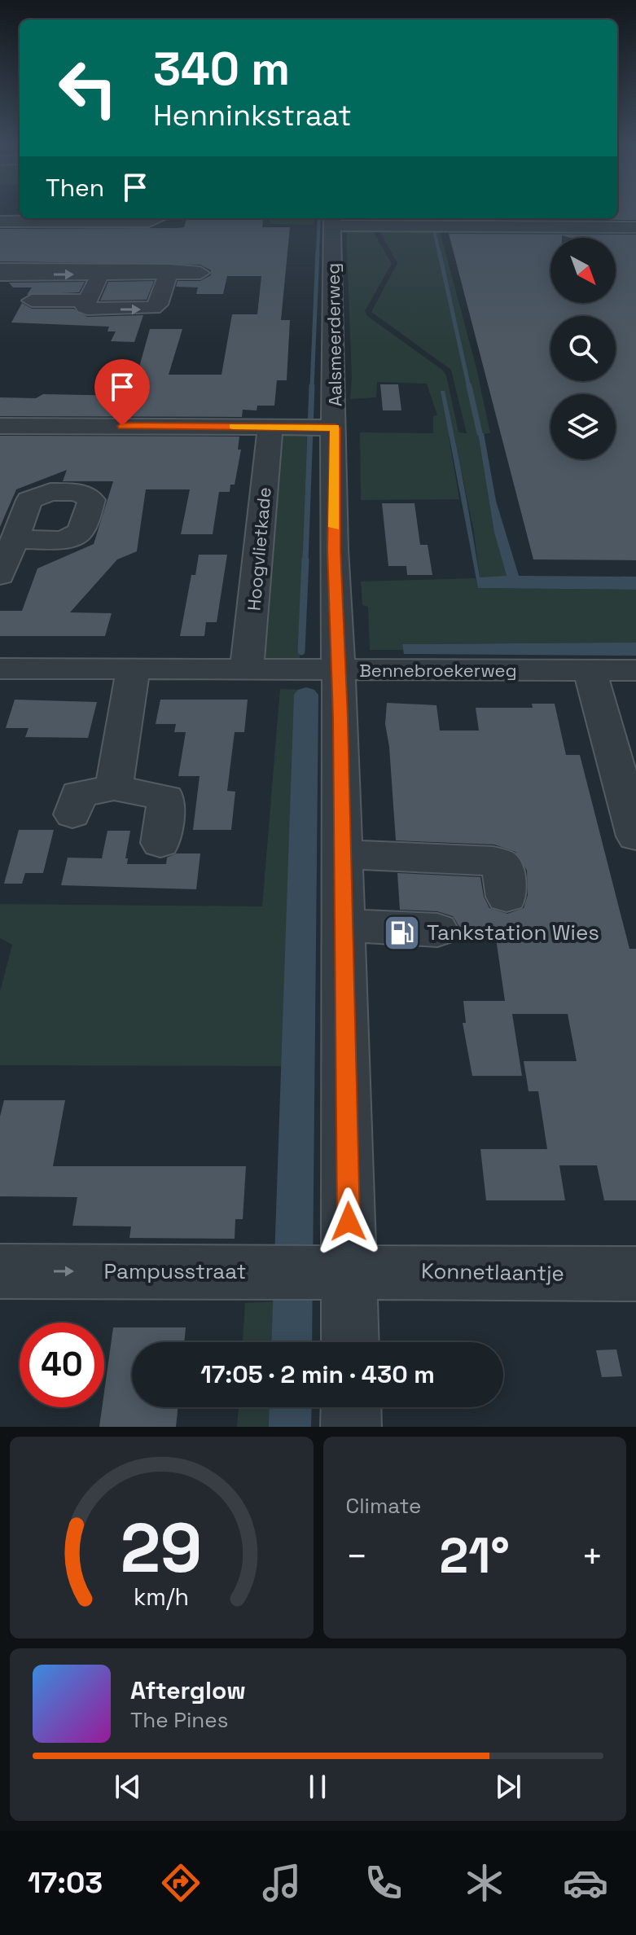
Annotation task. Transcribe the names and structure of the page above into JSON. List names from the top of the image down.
{
  "streets": {
    "street": [
      "Aalsmeerderweg",
      "Hoogvlietkade",
      "Bennebroekerweg",
      "Pampusstraat",
      "Konnetlaantje"
    ]
  },
  "crossings": [
    ["Aalsmeerderweg", "Bennebroekerweg"],
    ["Aalsmeerderweg", "Pampusstraat"],
    ["Aalsmeerderweg", "Konnetlaantje"],
    ["Hoogvlietkade", "Bennebroekerweg"],
    ["Pampusstraat", "Konnetlaantje"]
  ],
  "one_way": ["Pampusstraat"],
  "places": {
    "fuel station": ["Tankstation Wies"]
  },
  "north": "bottom right",
  "page": {
    "turn": ["340 m", "Henninkstraat"],
    "then": "Then",
    "limit": "40",
    "trip": "17:05 · 2 min · 430 m",
    "tile": "Climate",
    "heat": ["−", "21°", "+"],
    "song": ["Afterglow", "The Pines"],
    "tabs": "17:03",
    "gauge": ["29", "km/h"]
  }
}
